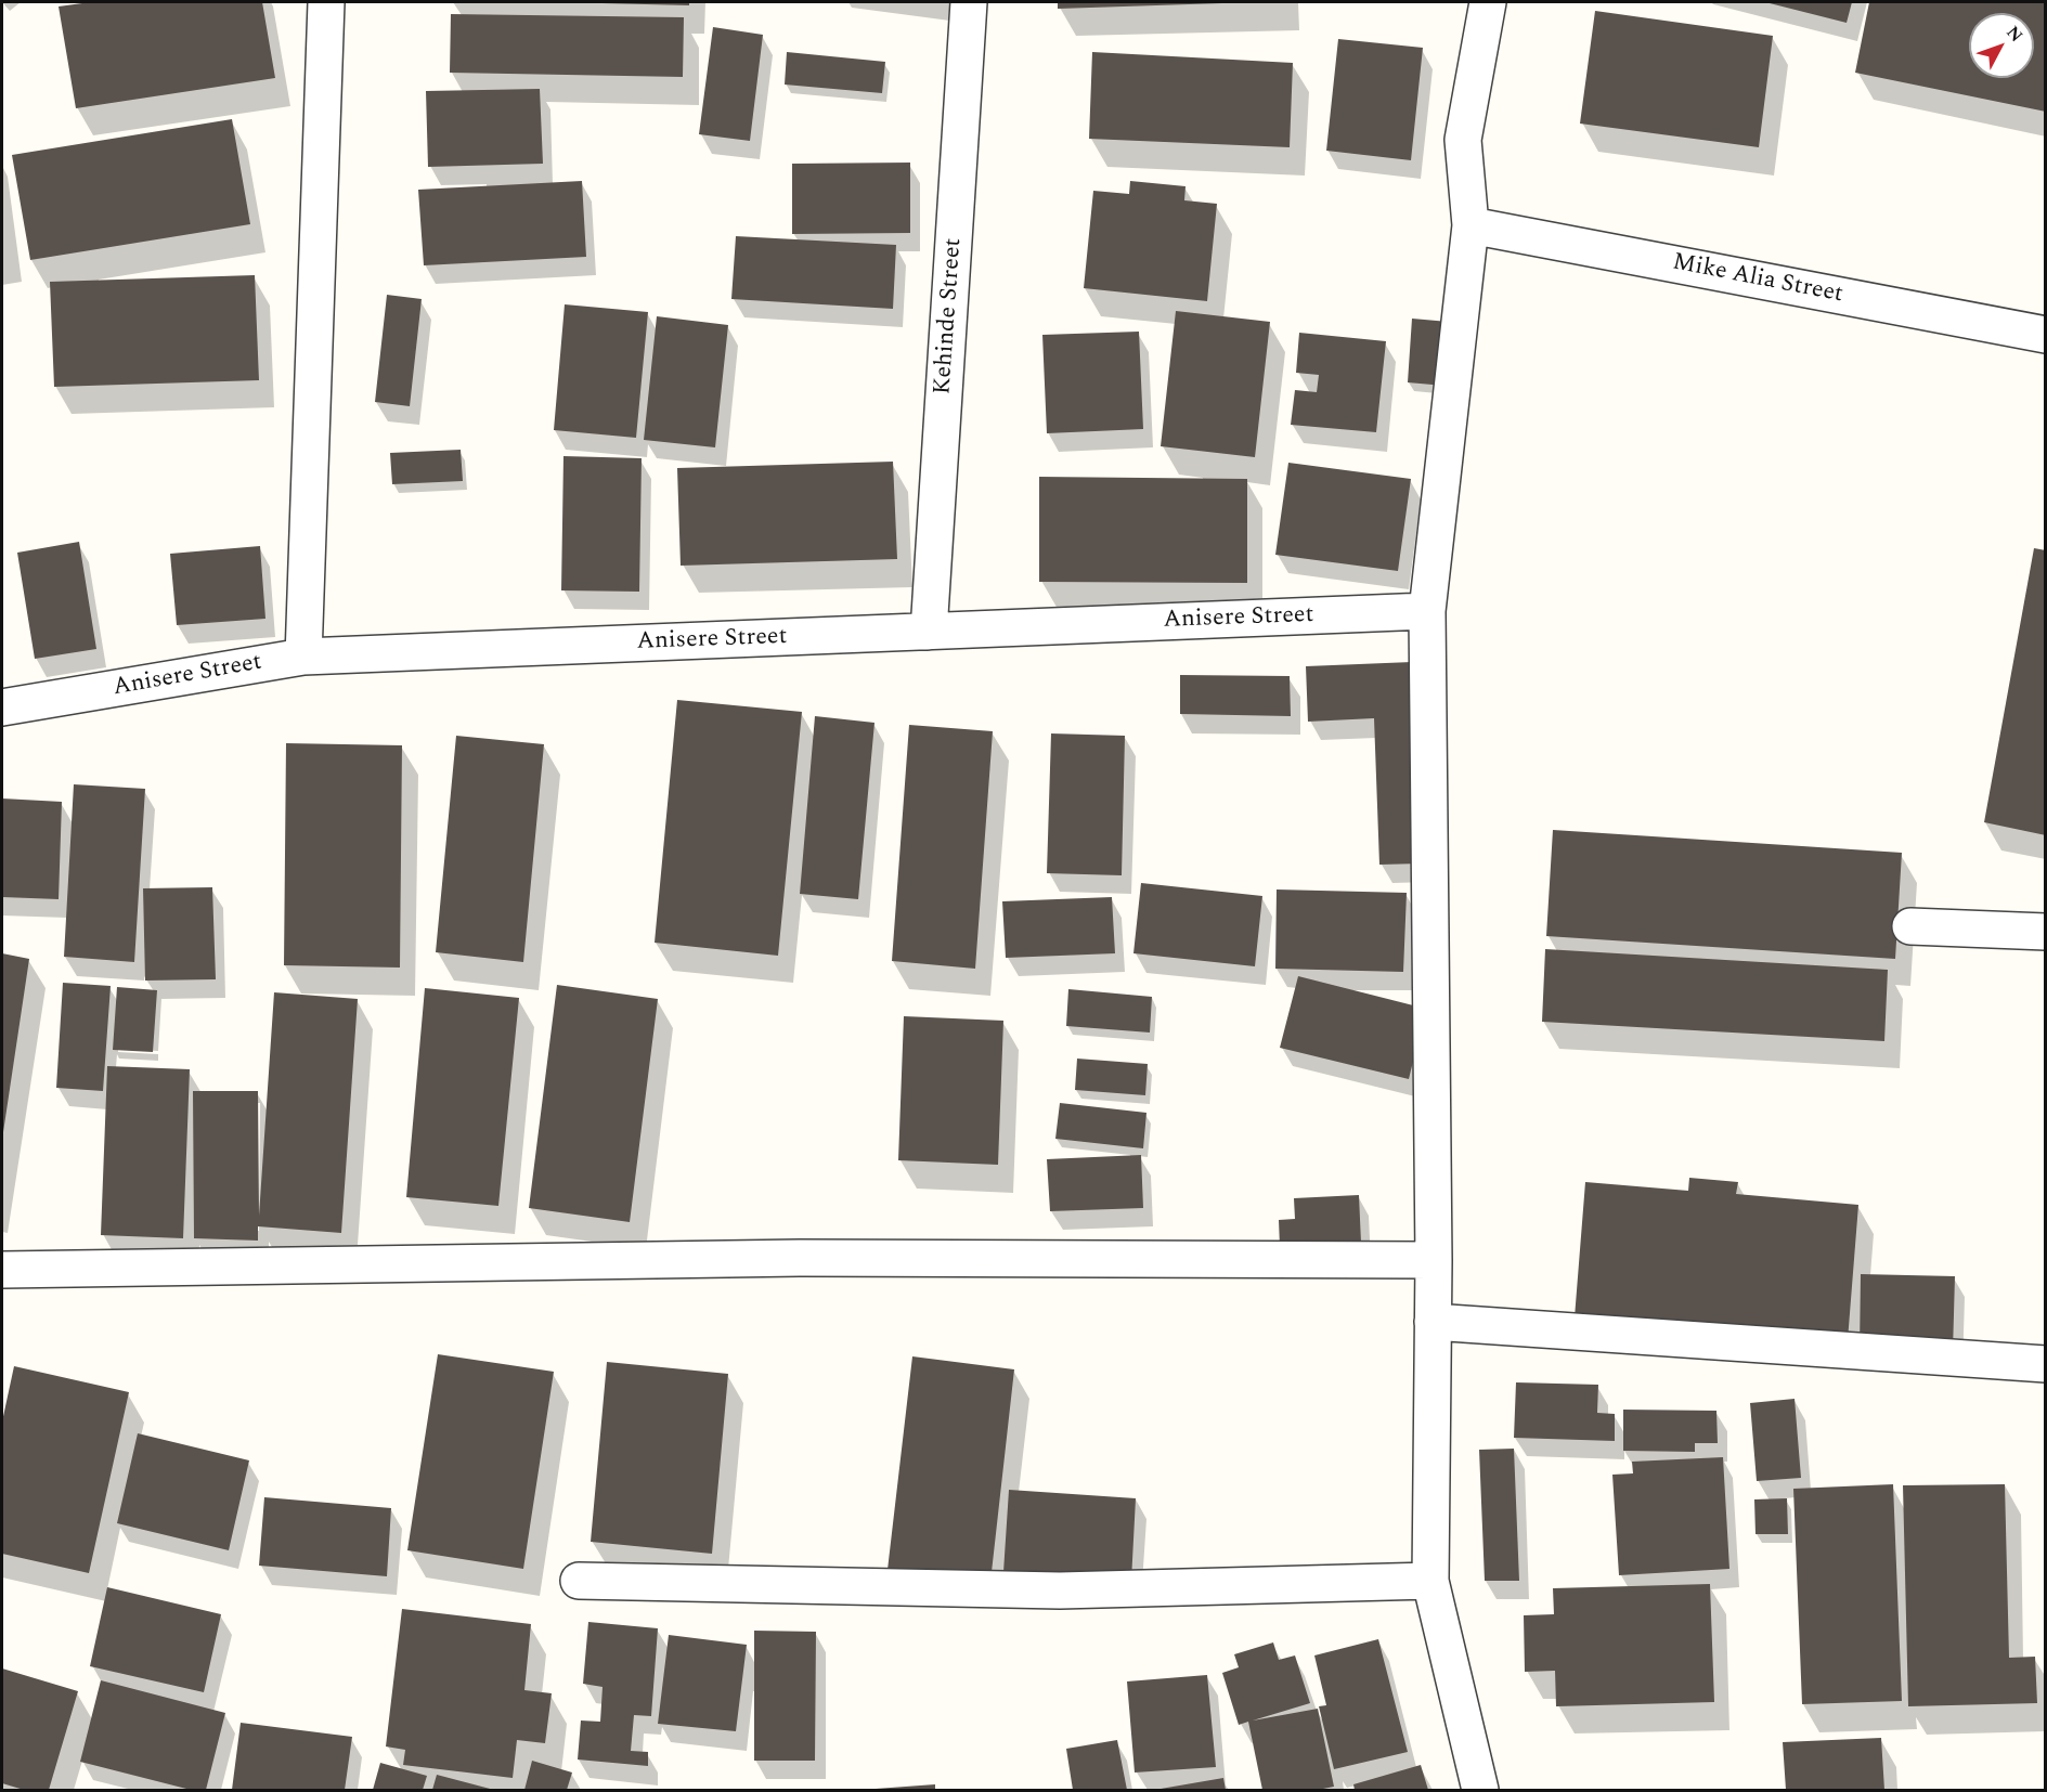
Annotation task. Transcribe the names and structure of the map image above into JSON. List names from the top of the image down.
{
  "streets": {
    "street": ["Mike Alia Street", "Kehinde Street", "Anisere Street"]
  },
  "crossings": [
    ["Kehinde Street", "Anisere Street"]
  ],
  "north": "top right"
}
